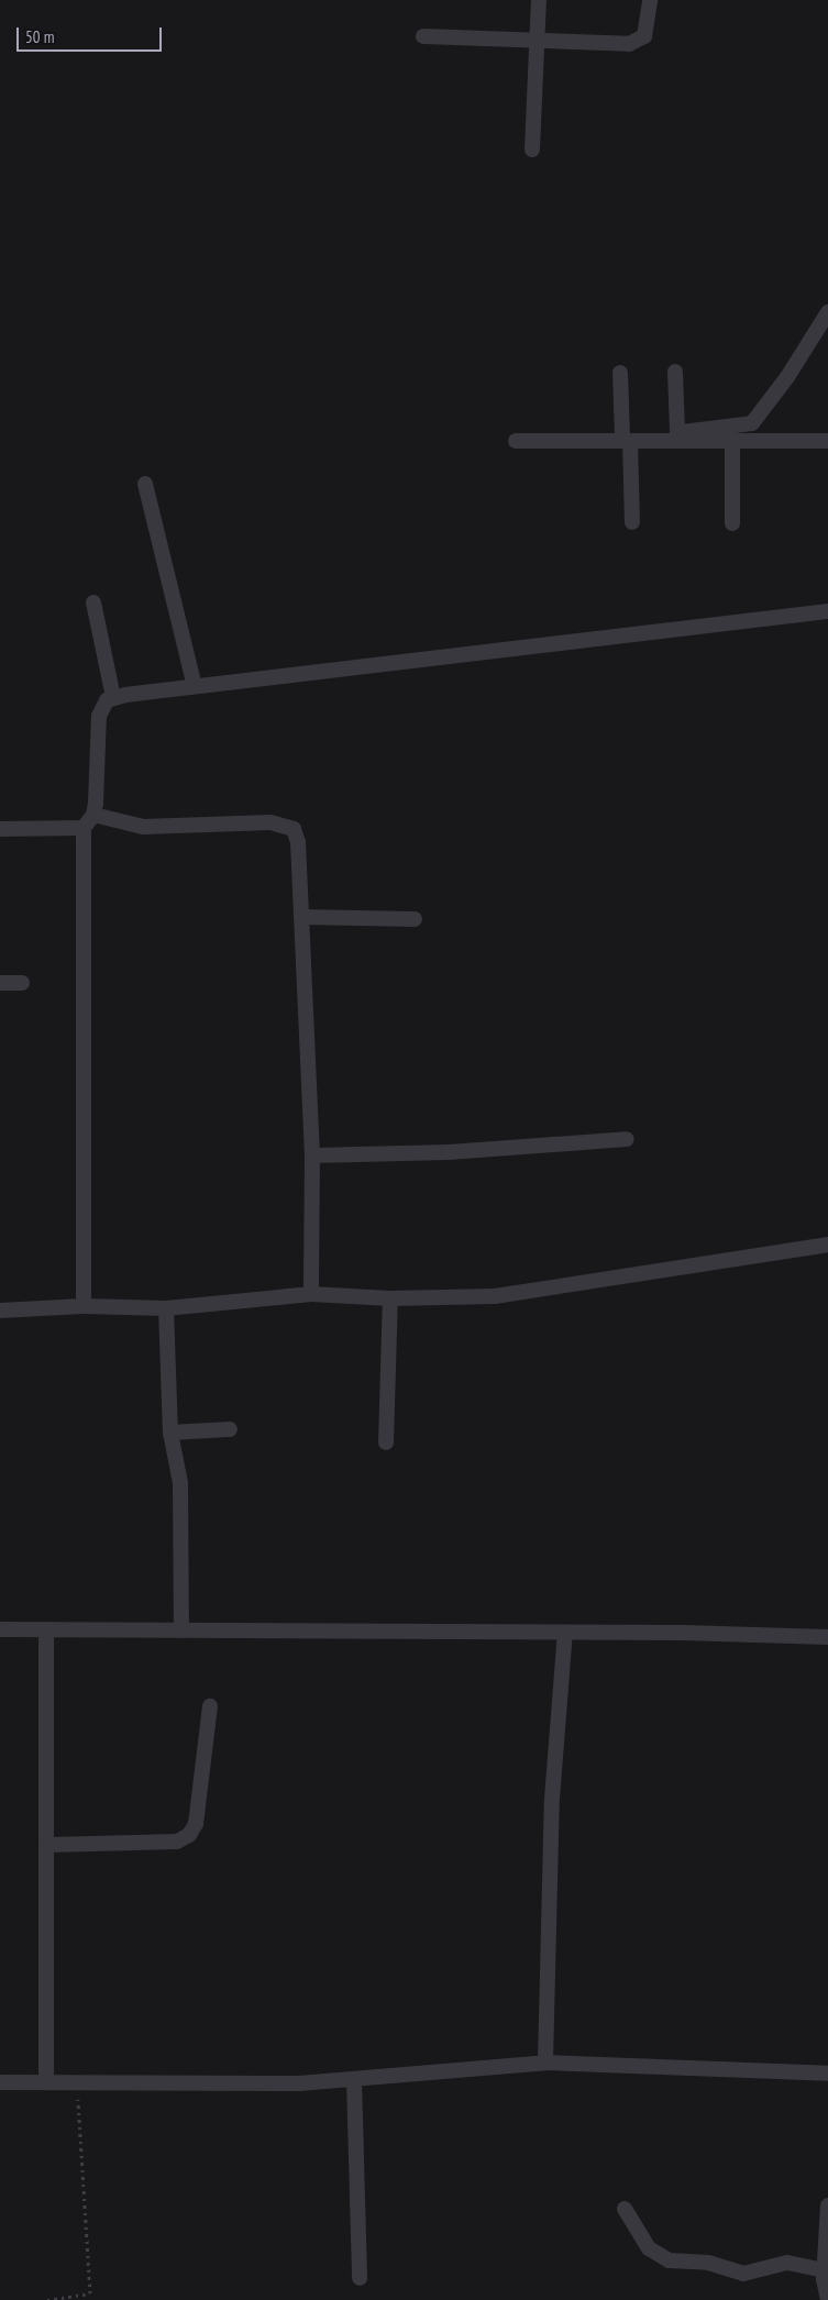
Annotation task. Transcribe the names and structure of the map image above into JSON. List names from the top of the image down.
{
  "scale_bar": "50 m"
}
